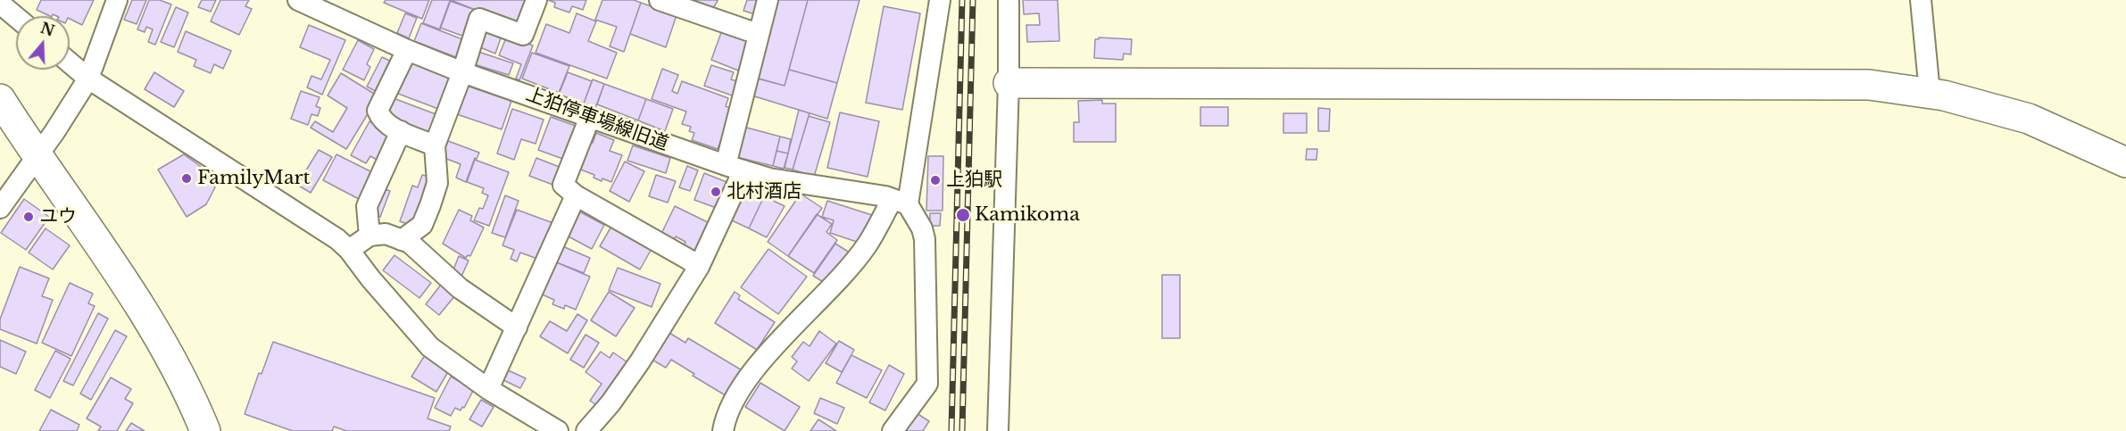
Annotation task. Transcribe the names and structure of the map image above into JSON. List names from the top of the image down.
{
  "streets": {
    "street": ["上狛停車場線旧道"]
  },
  "places": [
    "FamilyMart",
    "上狛駅",
    "北村酒店",
    "Kamikoma",
    "ユウ"
  ],
  "north": "top"
}
